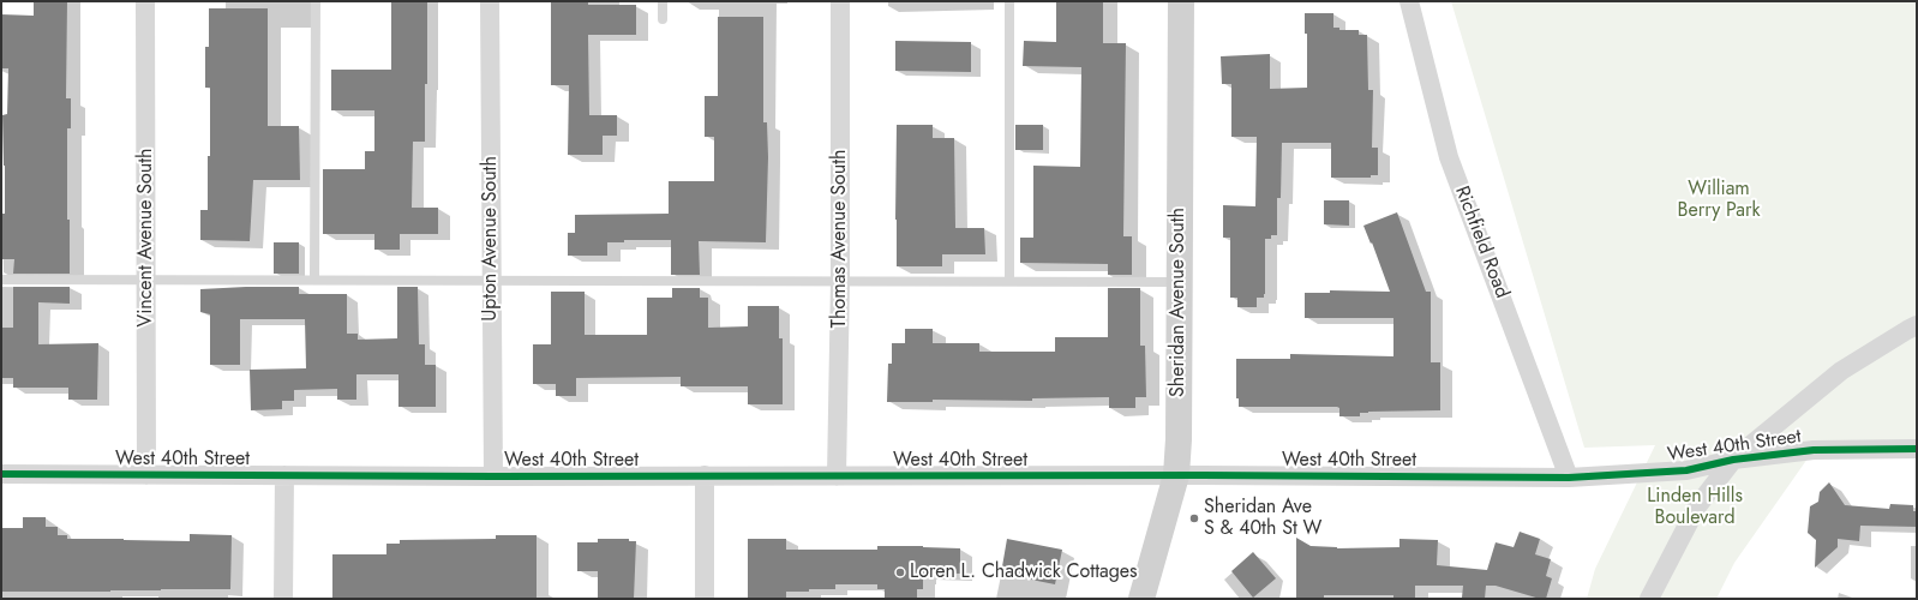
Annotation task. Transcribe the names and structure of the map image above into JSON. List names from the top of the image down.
{
  "streets": {
    "street": [
      "Vincent Avenue South",
      "Upton Avenue South",
      "Thomas Avenue South",
      "Richfield Road",
      "Sheridan Avenue South",
      "West 40th Street"
    ]
  },
  "crossings": [
    ["Vincent Avenue South", "West 40th Street"],
    ["Upton Avenue South", "West 40th Street"],
    ["Thomas Avenue South", "West 40th Street"],
    ["Richfield Road", "West 40th Street"],
    ["Sheridan Avenue South", "West 40th Street"]
  ],
  "parks": ["William Berry Park", "Linden Hills Boulevard"],
  "places": ["Sheridan Ave S & 40th St W", "Loren L. Chadwick Cottages"]
}
